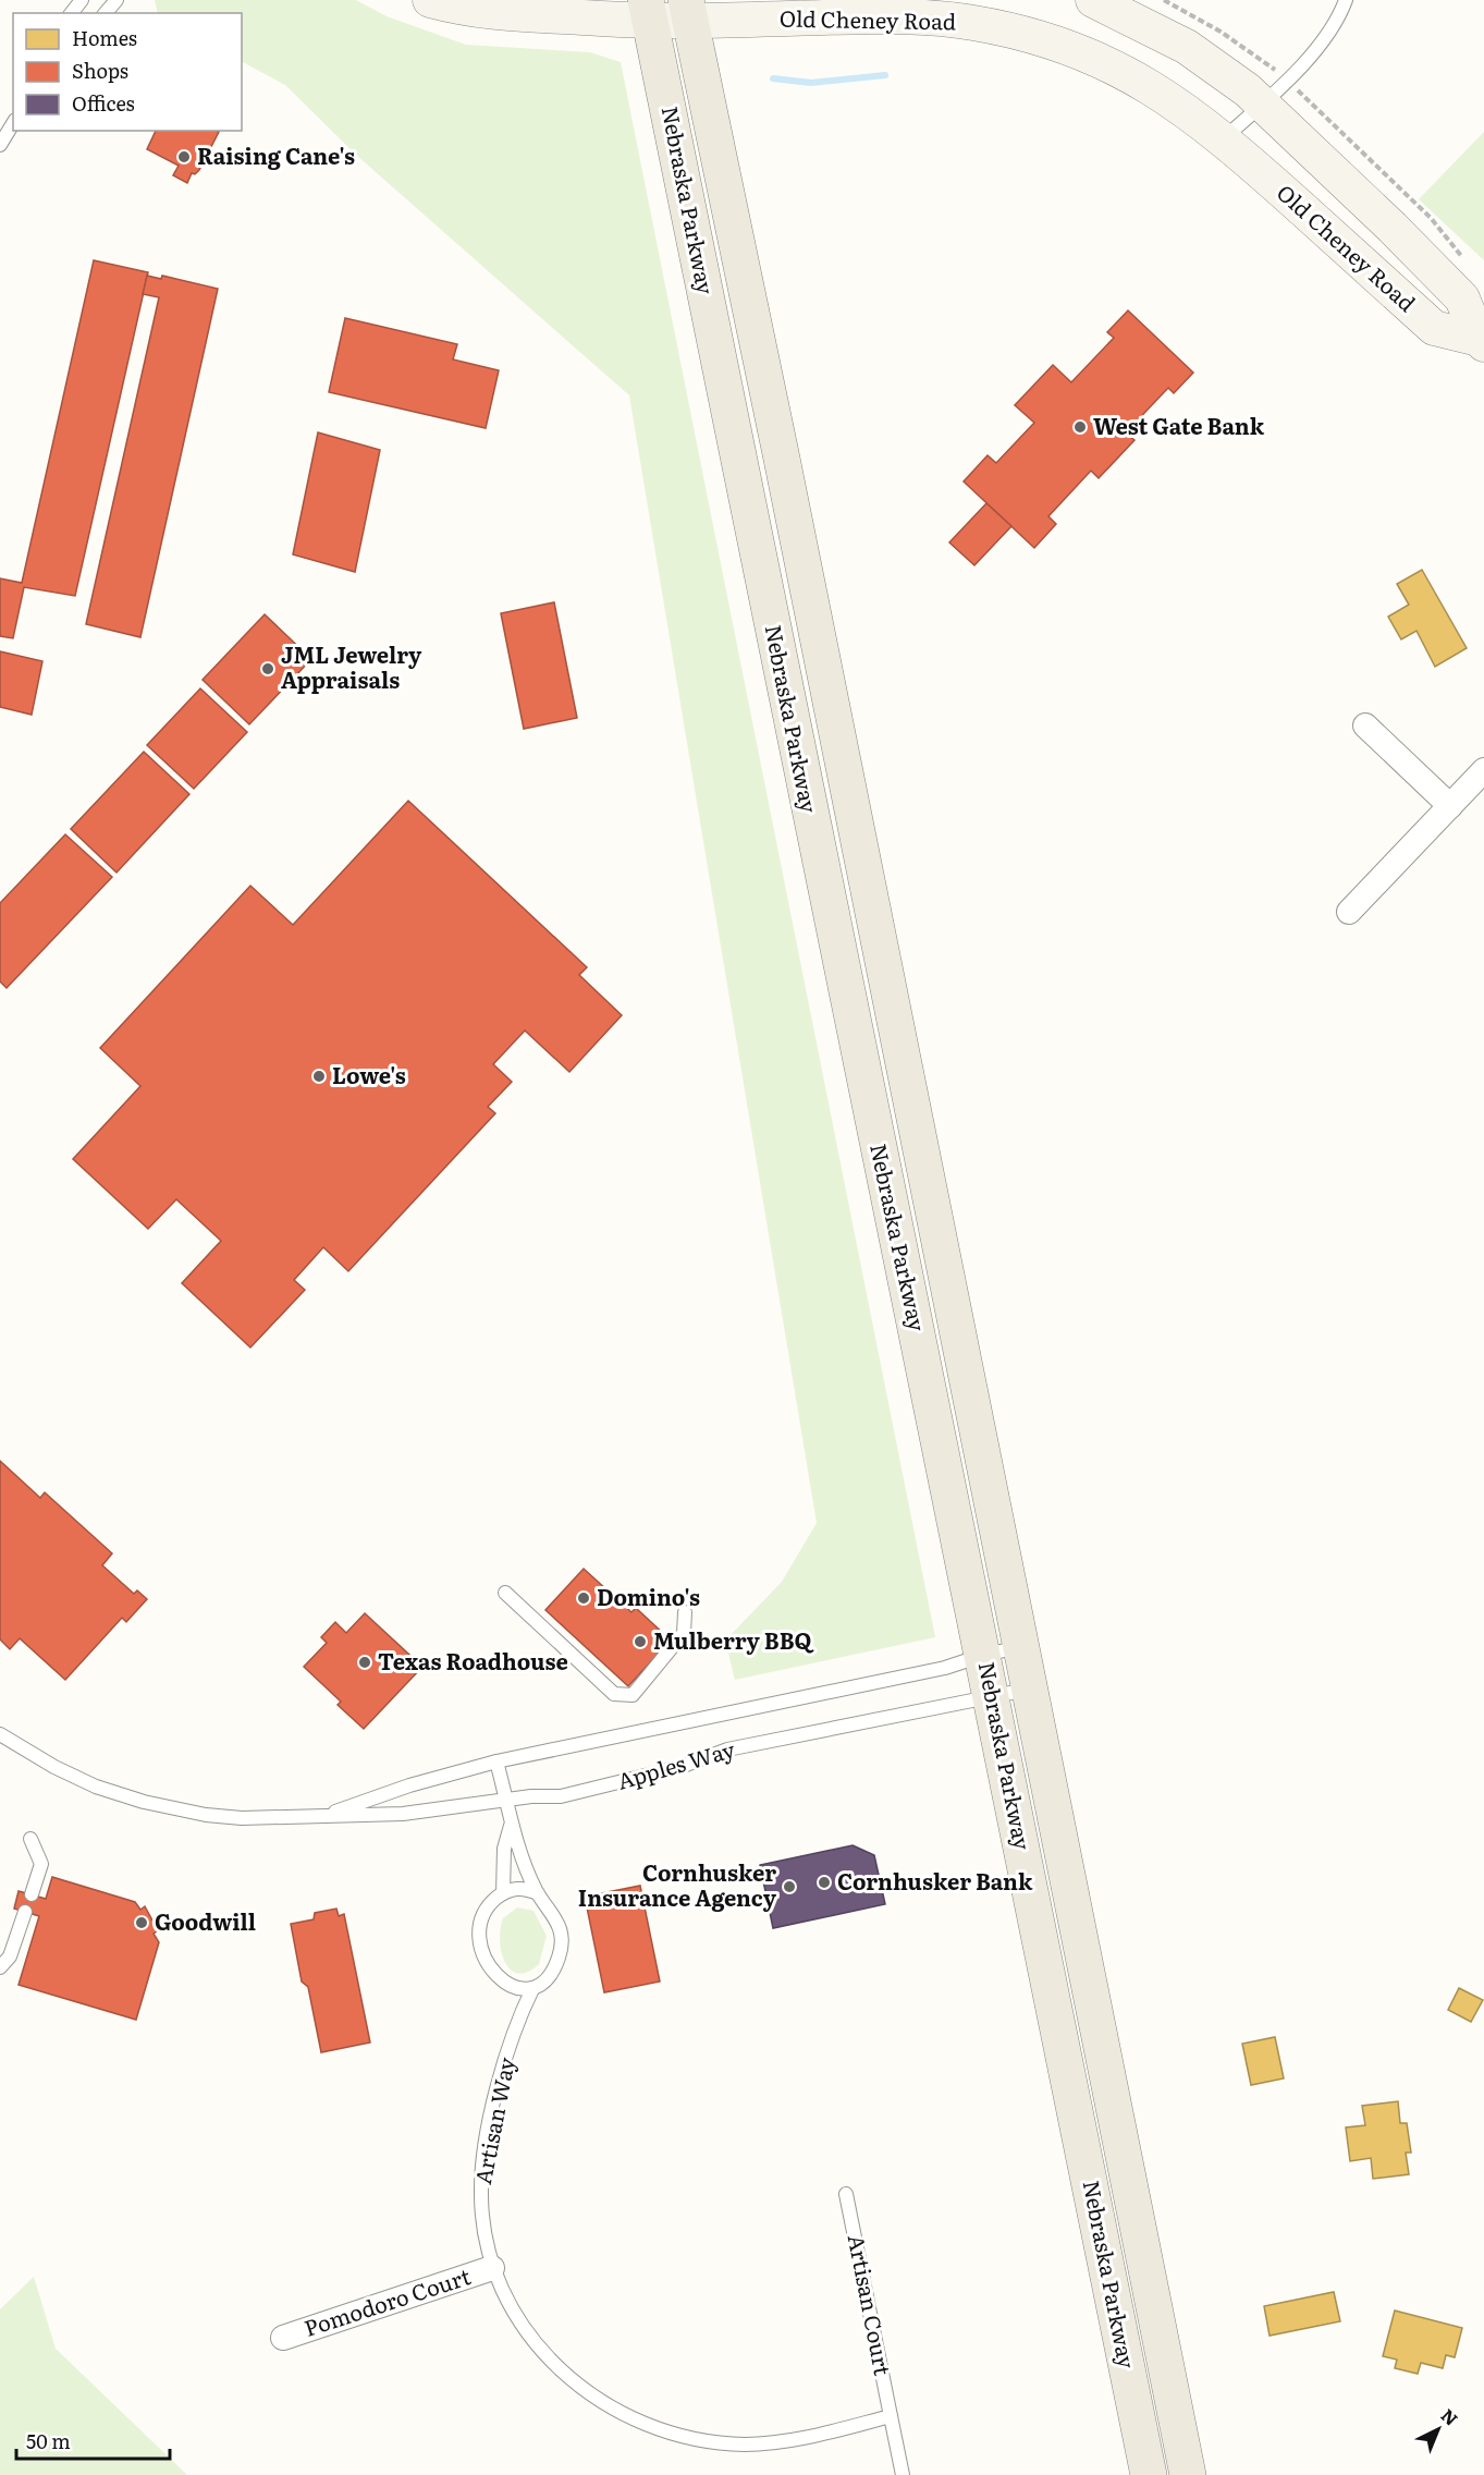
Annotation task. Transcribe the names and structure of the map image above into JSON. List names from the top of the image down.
{
  "streets": {
    "main road": ["Old Cheney Road", "Nebraska Parkway"],
    "street": ["Pomodoro Court"],
    "lane": ["Apples Way", "Artisan Way", "Artisan Court"]
  },
  "crossings": [
    ["Old Cheney Road", "Nebraska Parkway"],
    ["Nebraska Parkway", "Apples Way"],
    ["Artisan Way", "Pomodoro Court"],
    ["Artisan Way", "Artisan Court"]
  ],
  "places": [
    "Raising Cane's",
    "West Gate Bank",
    "JML Jewelry Appraisals",
    "Lowe's",
    "Domino's",
    "Mulberry BBQ",
    "Texas Roadhouse",
    "Cornhusker Bank",
    "Cornhusker Insurance Agency",
    "Goodwill"
  ],
  "legend": ["Homes", "Shops", "Offices"],
  "scale_bar": "50 m",
  "north": "top right"
}
